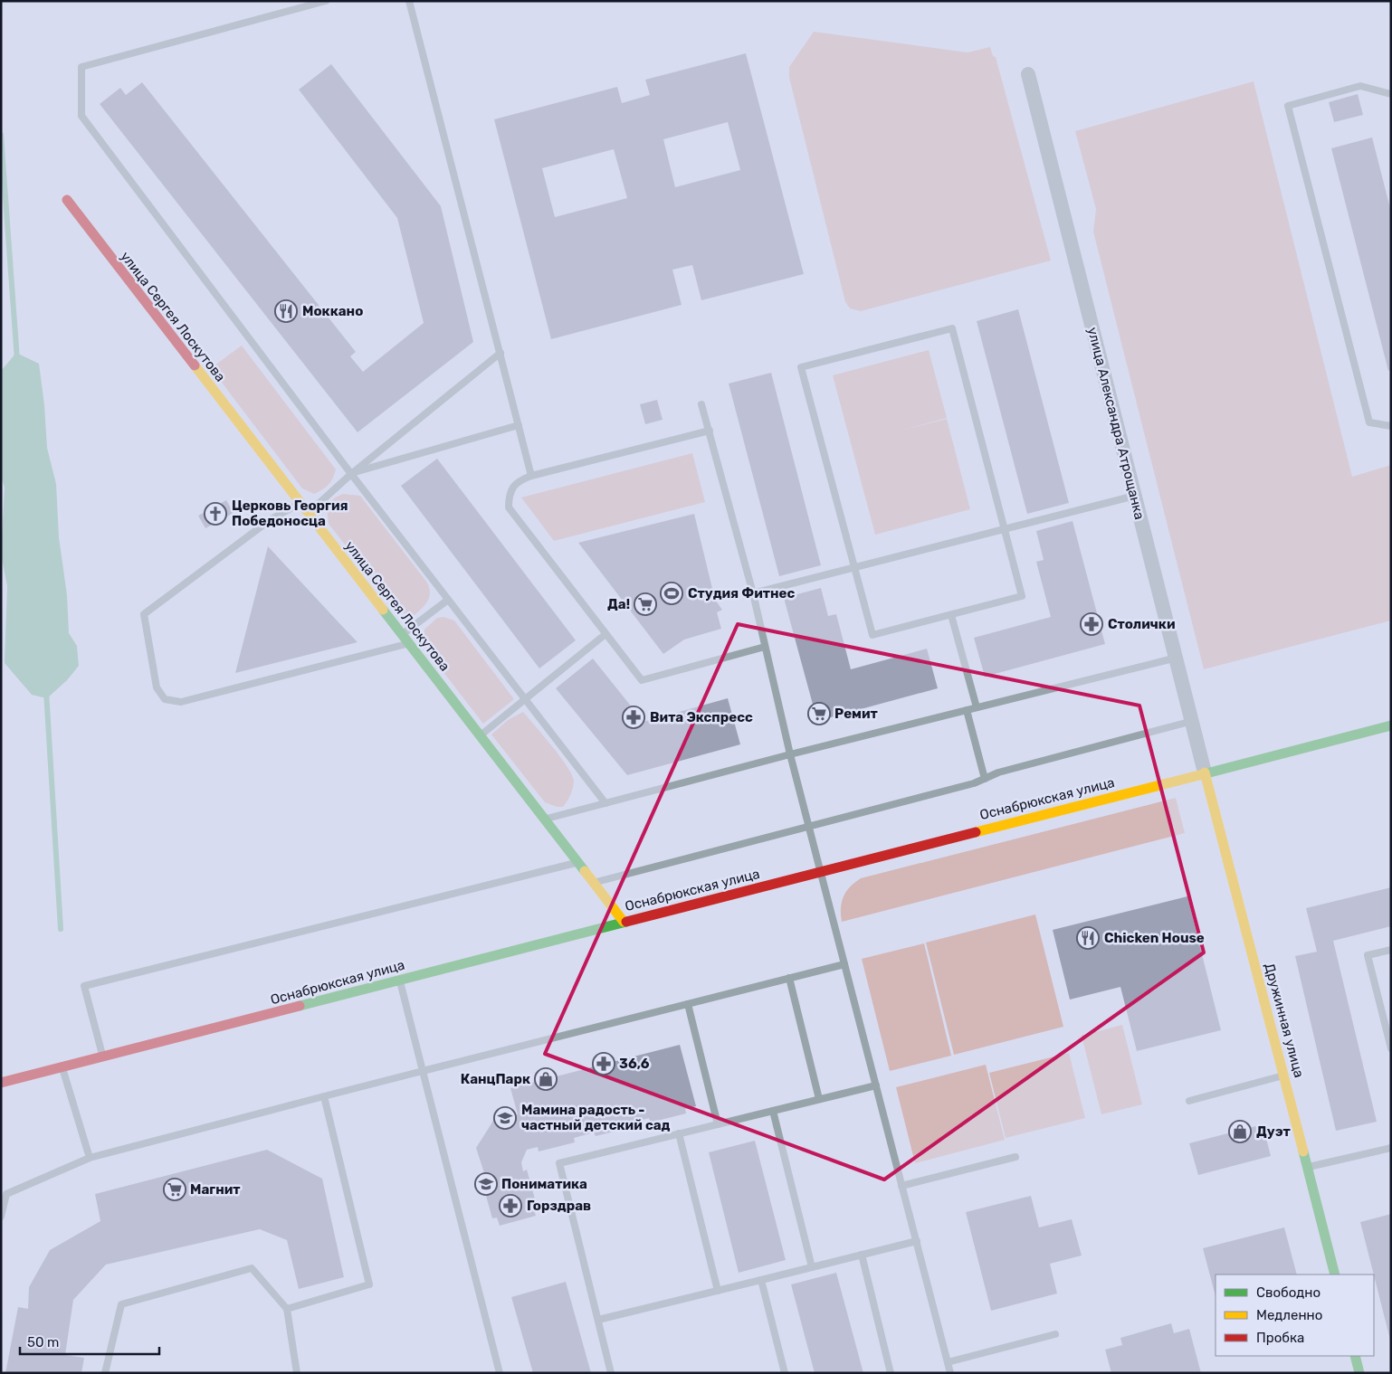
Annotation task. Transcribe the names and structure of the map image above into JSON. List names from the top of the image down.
{
  "streets": {
    "street": [
      "улица Сергея Лоскутова",
      "улица Александра Атрощанка",
      "Оснабрюкская улица",
      "Дружинная улица"
    ]
  },
  "crossings": [
    ["улица Сергея Лоскутова", "Оснабрюкская улица"],
    ["улица Александра Атрощанка", "Оснабрюкская улица"],
    ["улица Александра Атрощанка", "Дружинная улица"],
    ["Оснабрюкская улица", "Дружинная улица"]
  ],
  "places": {
    "restaurant": ["Моккано", "Chicken House"],
    "church": ["Церковь Георгия Победоносца"],
    "sports": ["Студия Фитнес"],
    "supermarket": ["Да!", "Ремит", "Магнит"],
    "pharmacy": [
      "Столички",
      "Вита Экспресс",
      "36,6",
      "Горздрав"
    ],
    "shop": ["КанцПарк", "Дуэт"],
    "school or university": ["Мамина радость - частный детский сад", "Пониматика"]
  },
  "legend": ["Свободно", "Медленно", "Пробка"],
  "scale_bar": "50 m"
}
